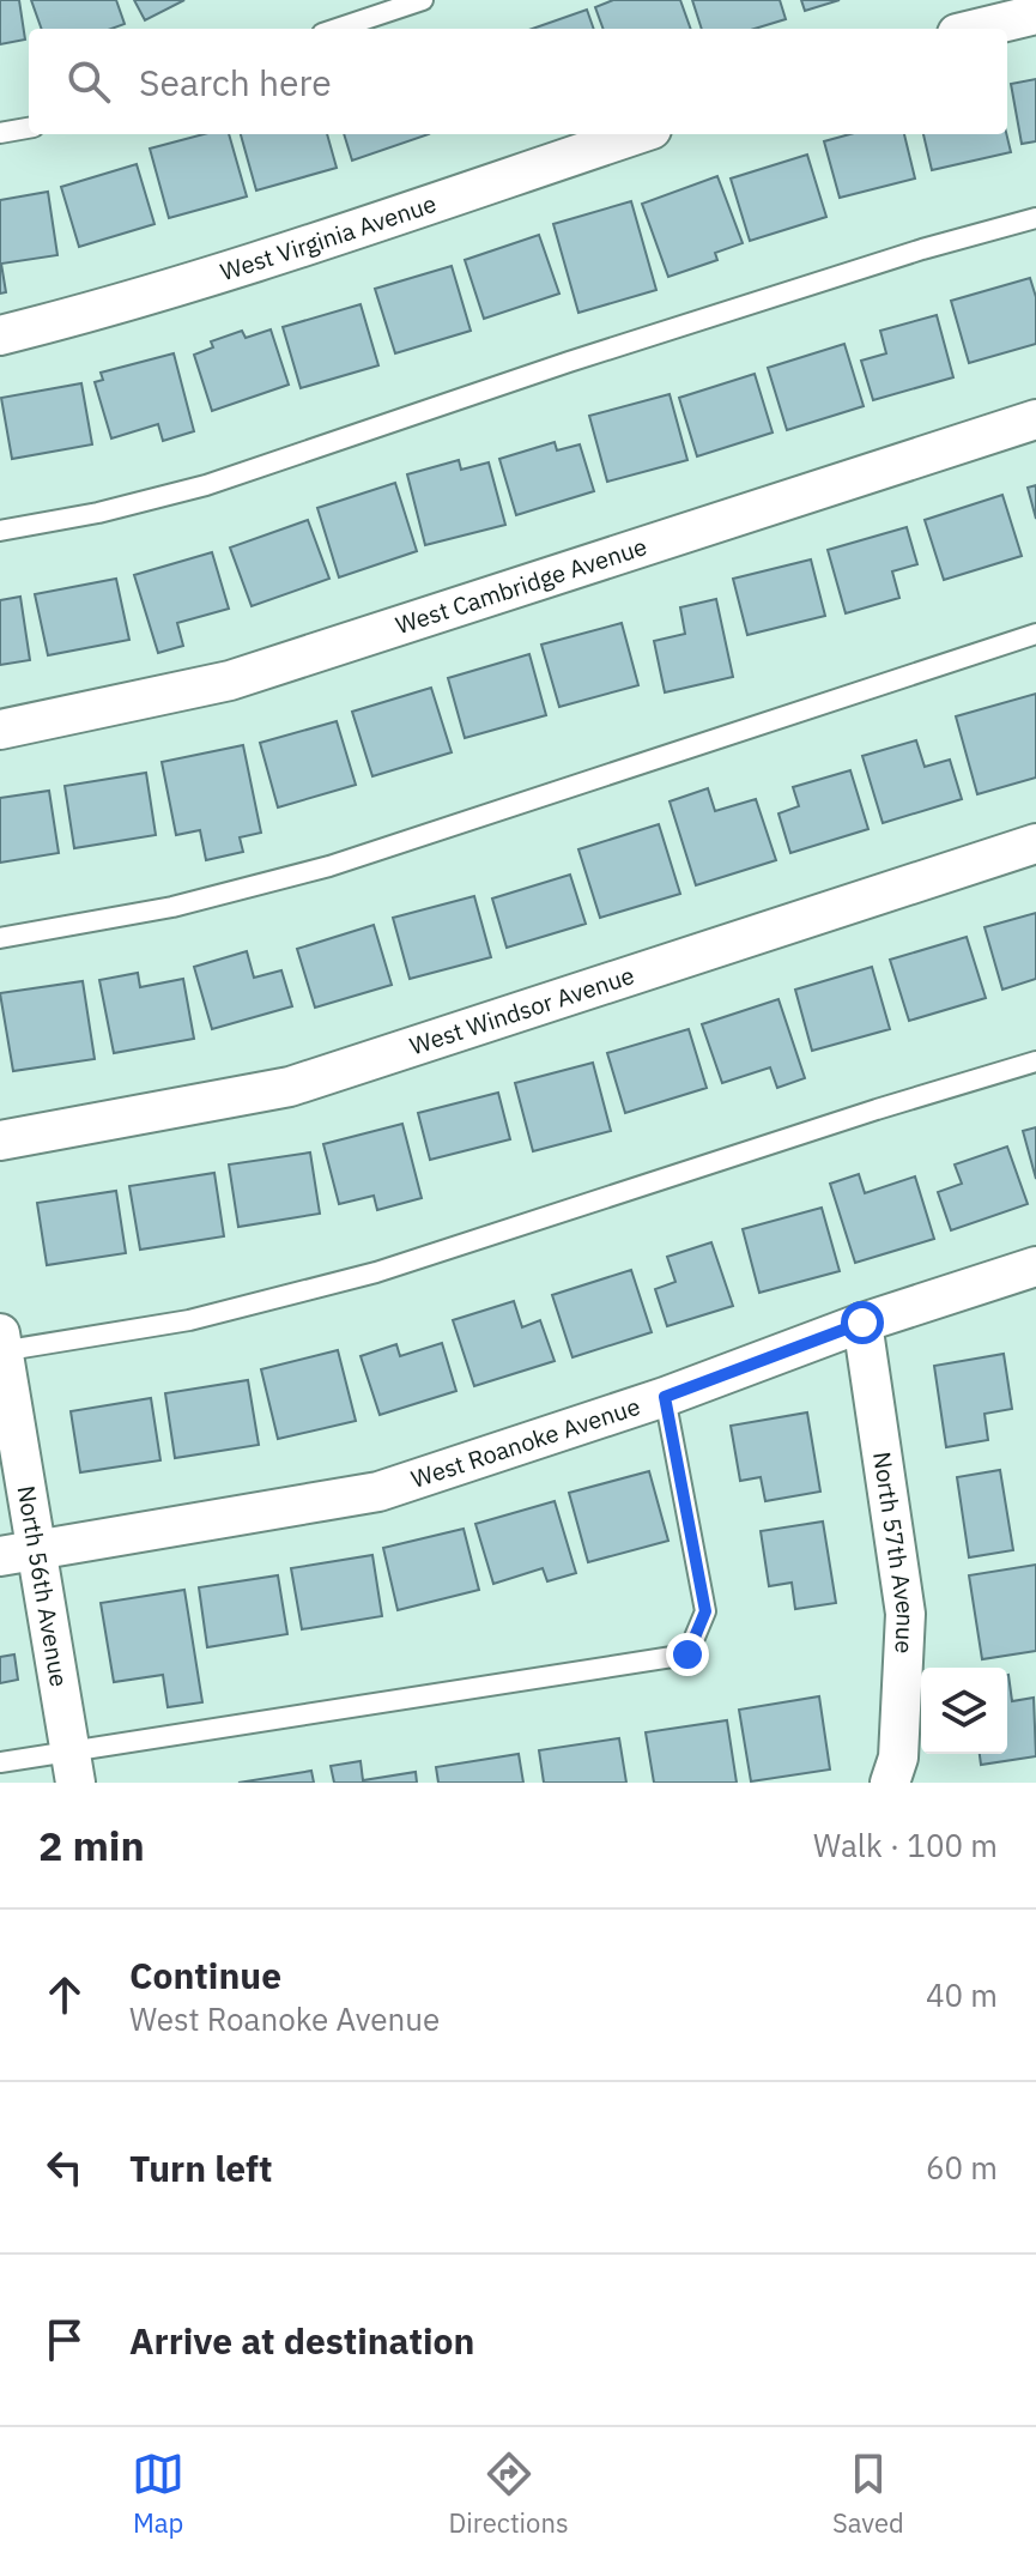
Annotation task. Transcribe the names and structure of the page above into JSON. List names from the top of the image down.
{
  "streets": {
    "street": [
      "West Virginia Avenue",
      "West Cambridge Avenue",
      "West Windsor Avenue",
      "West Roanoke Avenue",
      "North 57th Avenue",
      "North 56th Avenue"
    ]
  },
  "crossings": [
    ["West Roanoke Avenue", "North 57th Avenue"],
    ["West Roanoke Avenue", "North 56th Avenue"]
  ],
  "page": {
    "search": "Search here",
    "heading": ["2 min", "Walk · 100 m"],
    "list": [
      ["Continue", "West Roanoke Avenue", "40 m"],
      ["Turn left", "60 m"],
      "Arrive at destination"
    ],
    "nav": ["Map", "Directions", "Saved"]
  }
}
